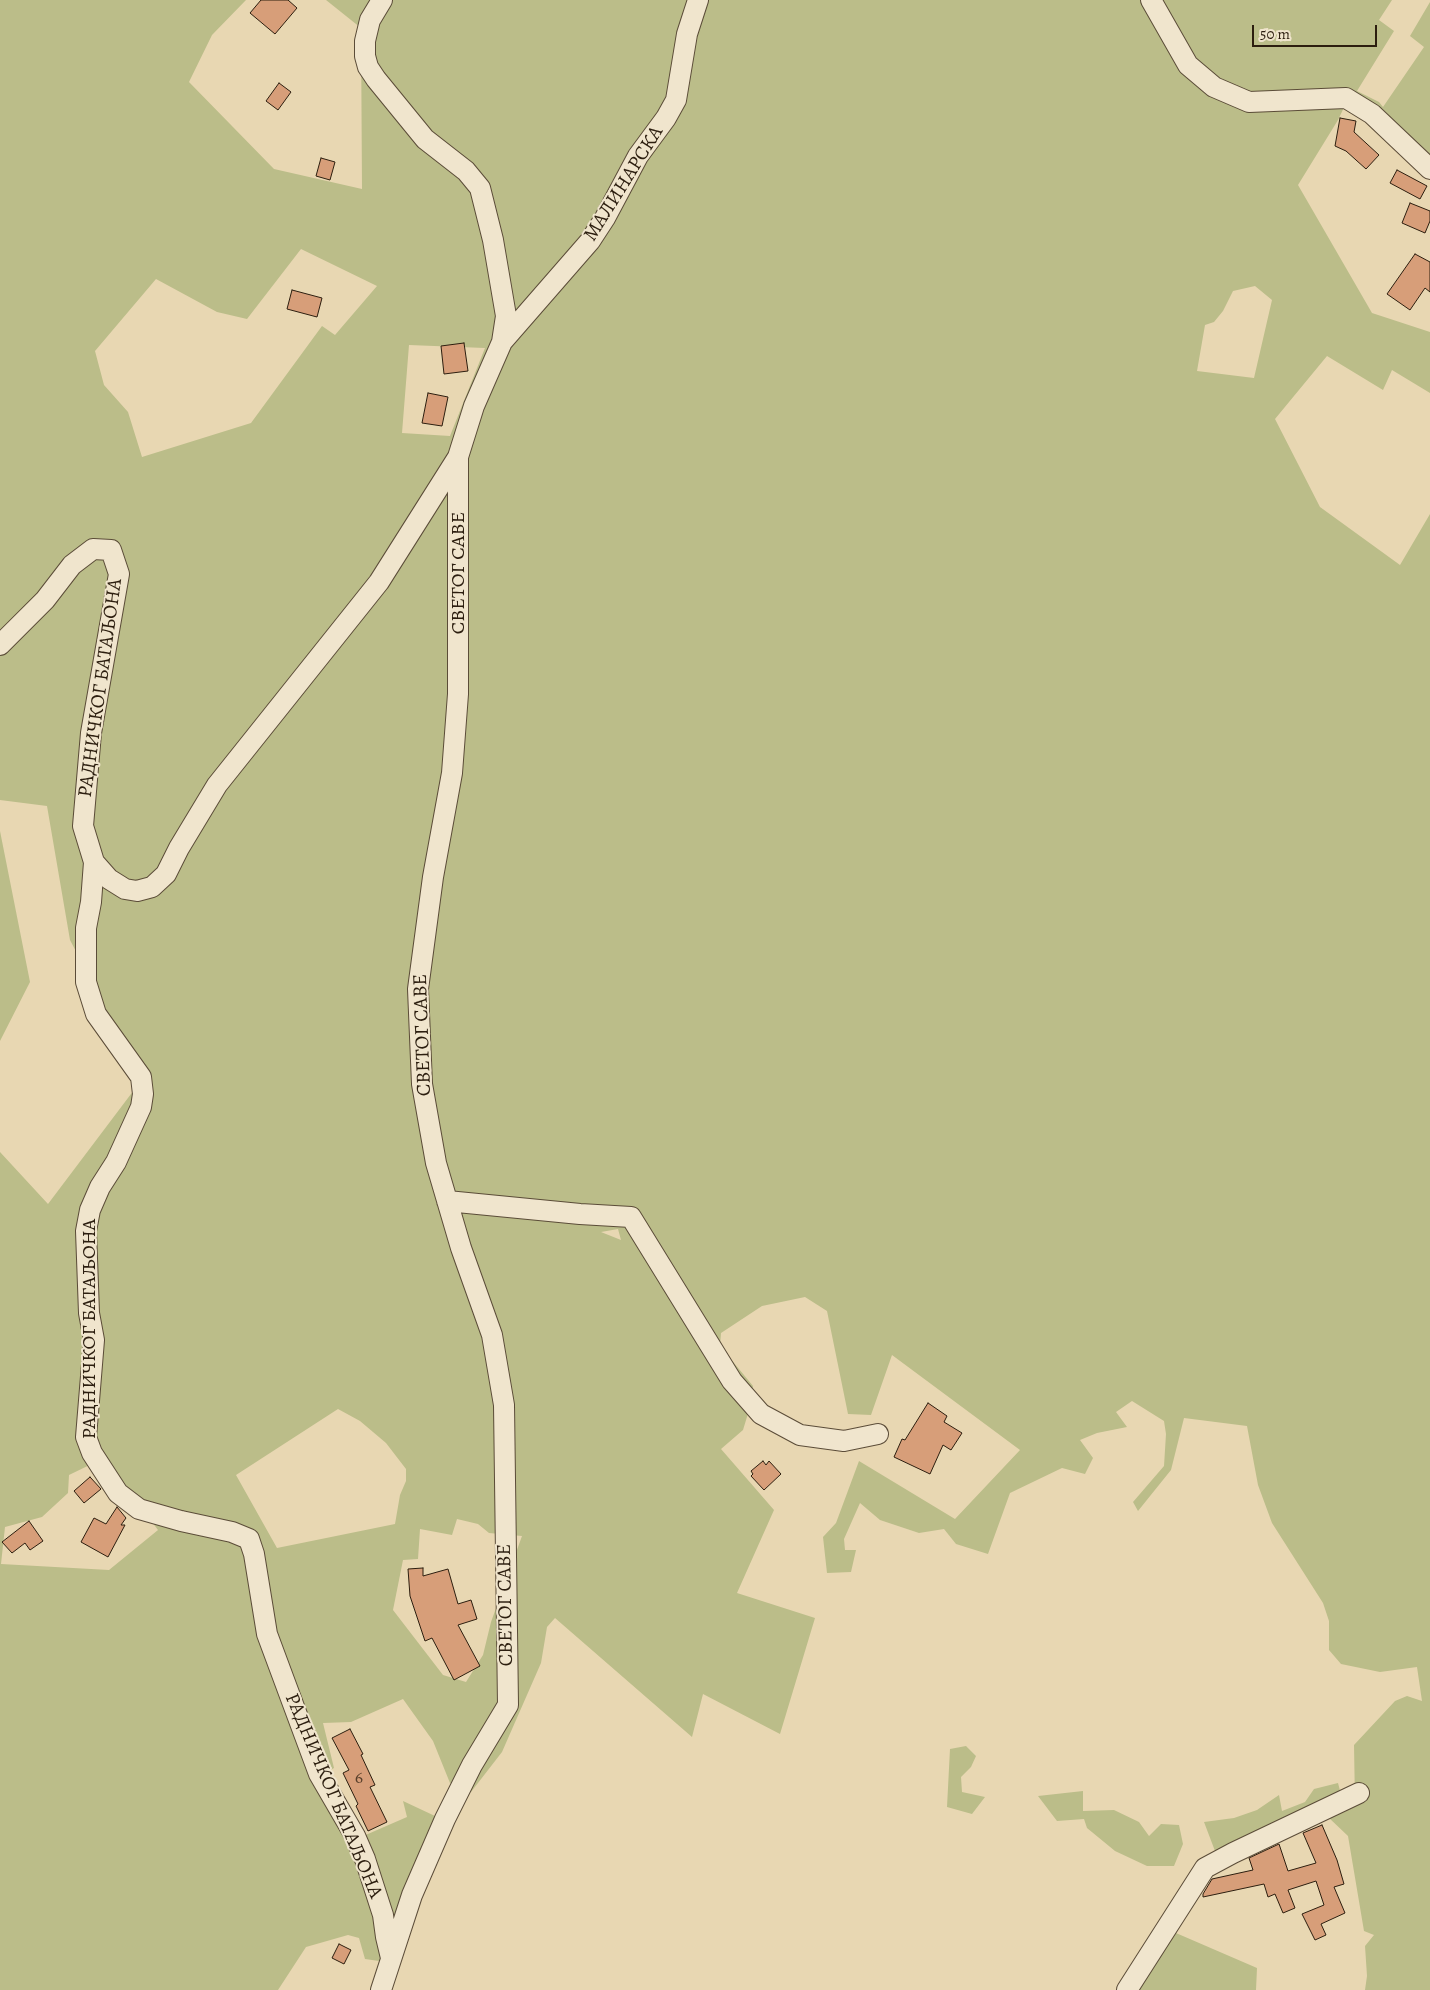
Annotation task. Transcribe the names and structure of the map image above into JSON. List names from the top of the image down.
{
  "streets": {
    "street": ["МАЛИНАРСКА", "СВЕТОГ САВЕ", "РАДНИЧКОГ БАТАЉОНА"]
  },
  "crossings": [
    ["МАЛИНАРСКА", "СВЕТОГ САВЕ"],
    ["СВЕТОГ САВЕ", "РАДНИЧКОГ БАТАЉОНА"]
  ],
  "house_numbers": ["6"],
  "scale_bar": "50 m"
}
